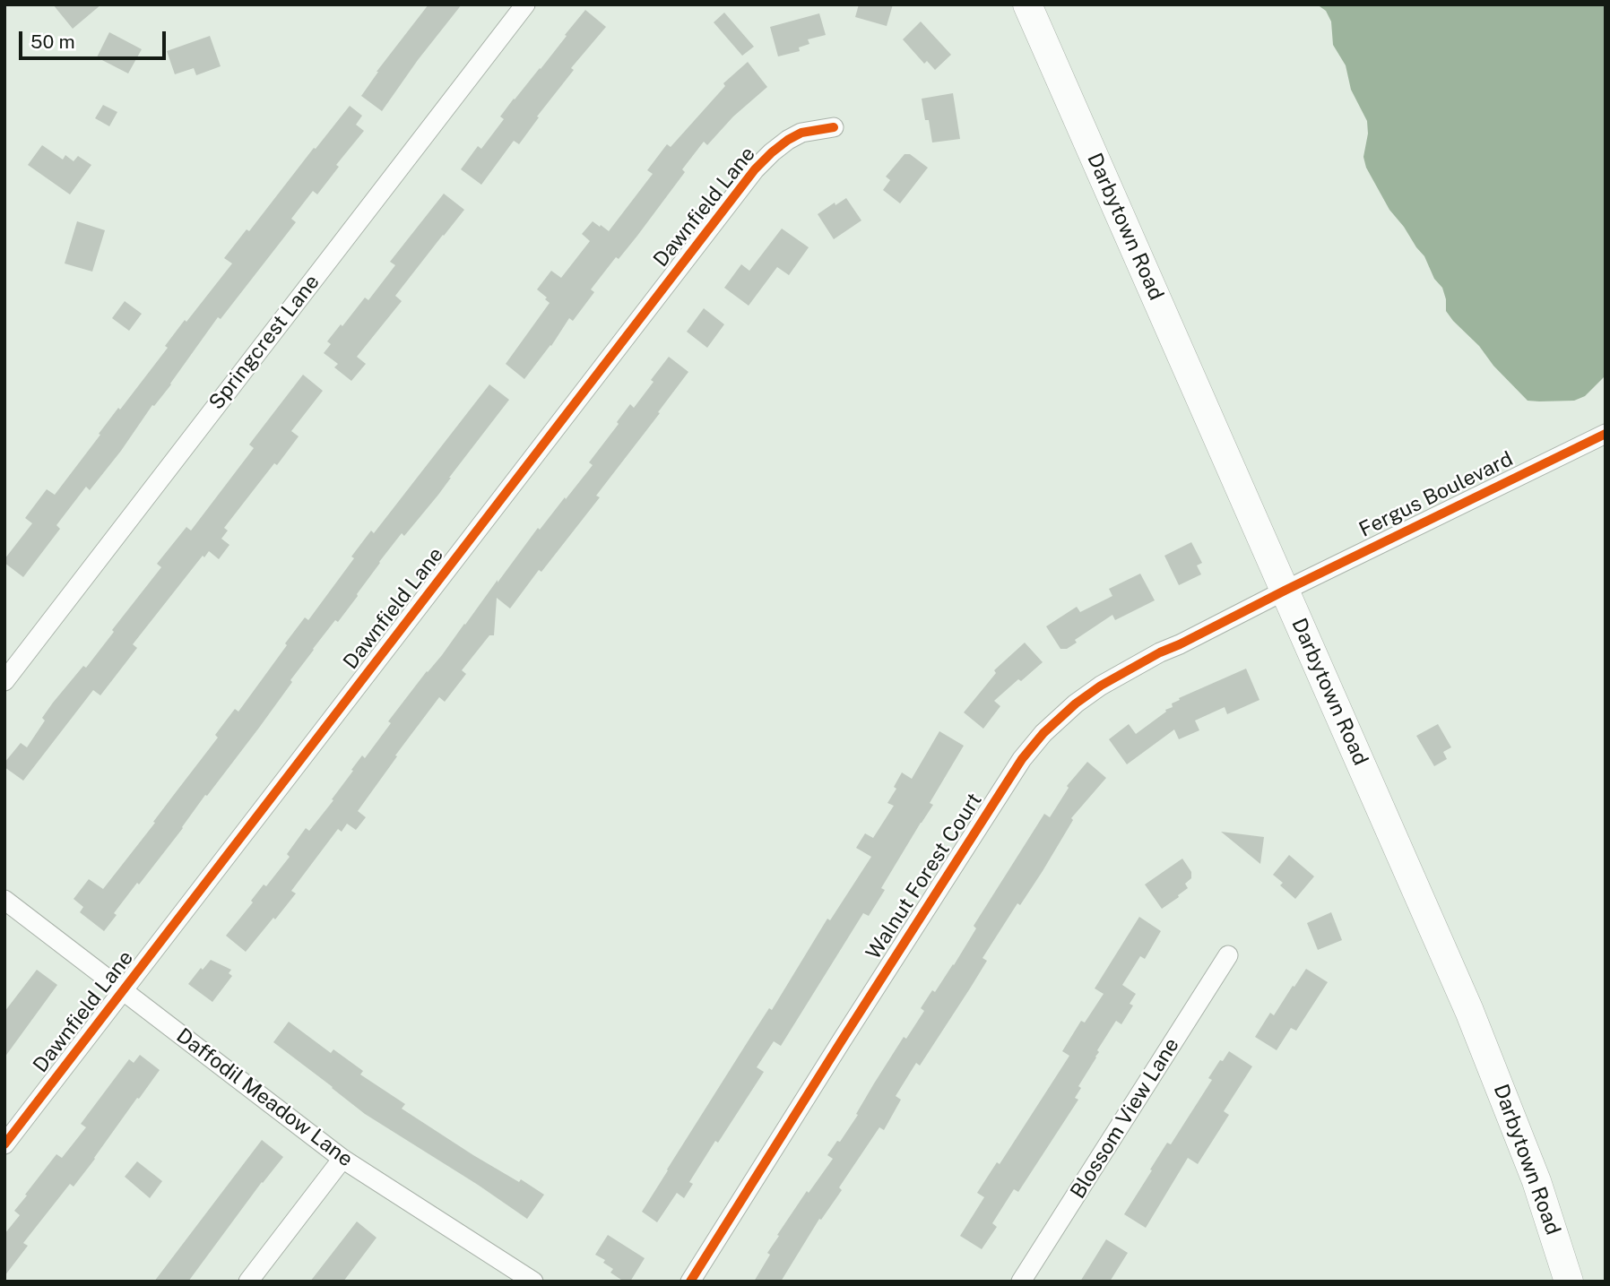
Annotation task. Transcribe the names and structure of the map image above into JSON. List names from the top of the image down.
{
  "streets": {
    "main road": ["Darbytown Road"],
    "street": [
      "Dawnfield Lane",
      "Springcrest Lane",
      "Fergus Boulevard",
      "Walnut Forest Court",
      "Daffodil Meadow Lane",
      "Blossom View Lane"
    ]
  },
  "crossings": [
    ["Dawnfield Lane", "Daffodil Meadow Lane"],
    ["Darbytown Road", "Fergus Boulevard"],
    ["Darbytown Road", "Walnut Forest Court"],
    ["Fergus Boulevard", "Walnut Forest Court"]
  ],
  "scale_bar": "50 m"
}
